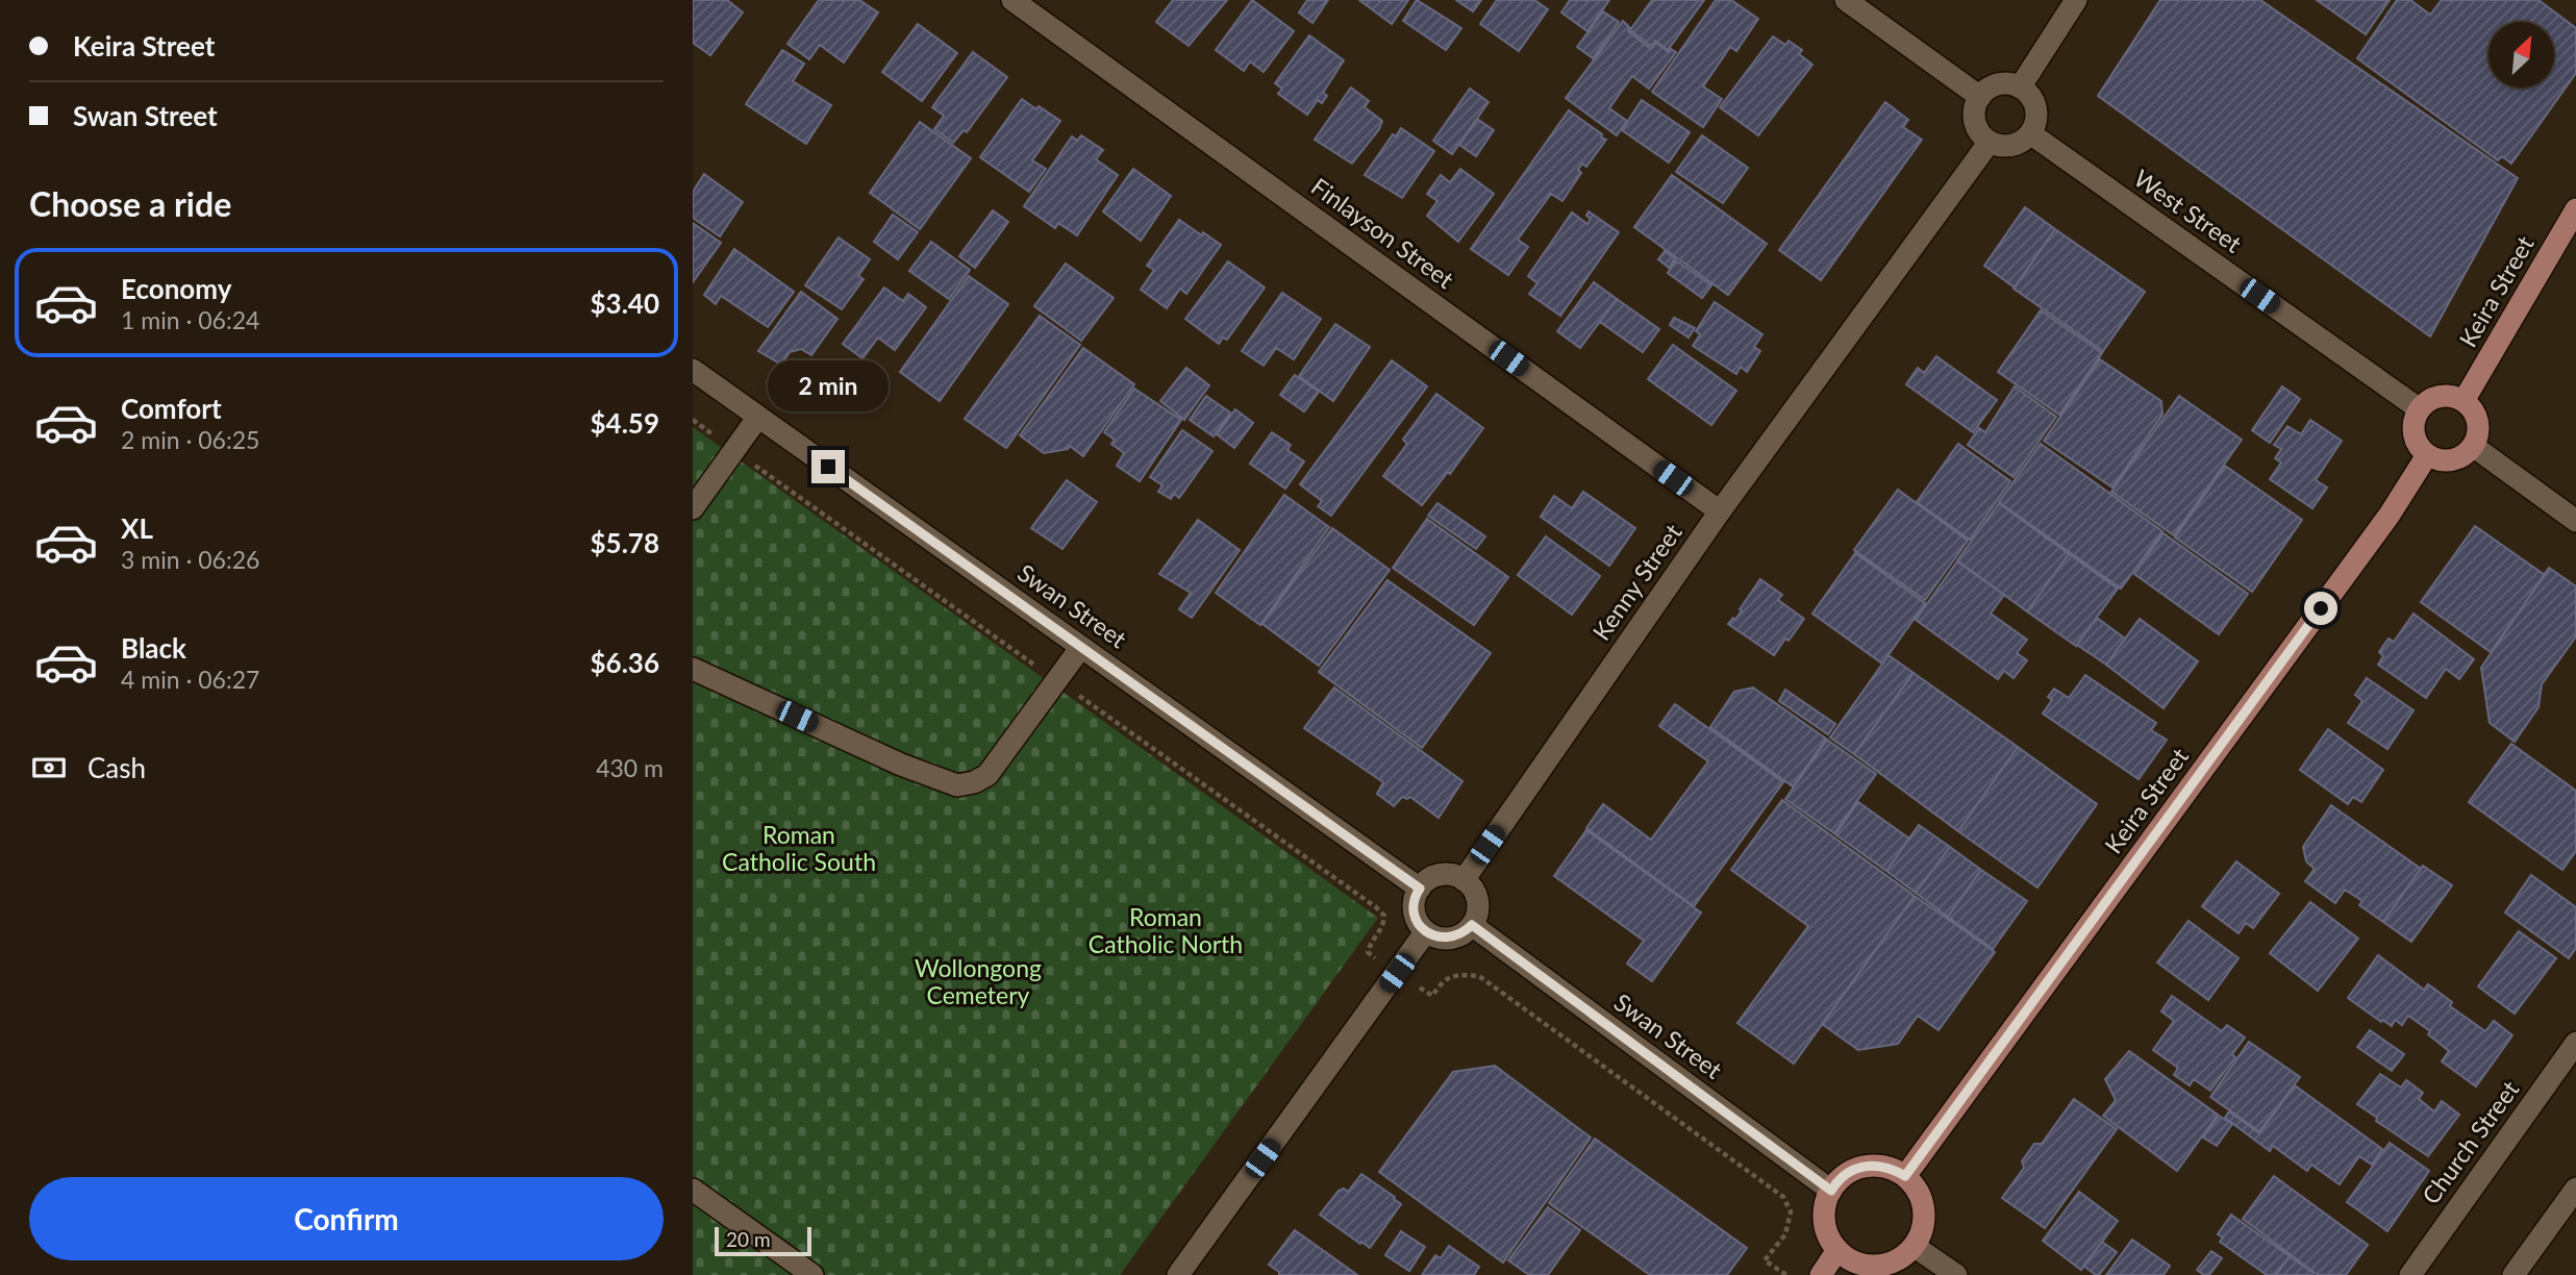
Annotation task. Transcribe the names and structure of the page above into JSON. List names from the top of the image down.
{
  "streets": {
    "main road": ["Keira Street"],
    "street": [
      "West Street",
      "Finlayson Street",
      "Kenny Street",
      "Swan Street",
      "Church Street"
    ]
  },
  "crossings": [
    ["West Street", "Keira Street"],
    ["West Street", "Kenny Street"],
    ["Finlayson Street", "Kenny Street"],
    ["Keira Street", "Swan Street"],
    ["Kenny Street", "Swan Street"]
  ],
  "parks": ["Roman Catholic South", "Roman Catholic North", "Wollongong Cemetery"],
  "scale_bar": "20 m",
  "north": "top right",
  "page": {
    "banner": ["Keira Street", "Swan Street"],
    "heading": "Choose a ride",
    "list": [
      {
        "name": "Economy",
        "note": "1 min · 06:24",
        "value": "$3.40"
      },
      {
        "name": "Comfort",
        "note": "2 min · 06:25",
        "value": "$4.59"
      },
      {
        "name": "XL",
        "note": "3 min · 06:26",
        "value": "$5.78"
      },
      {
        "name": "Black",
        "note": "4 min · 06:27",
        "value": "$6.36"
      }
    ],
    "bubble": "2 min",
    "pay": ["Cash", "430 m"],
    "buttons": "Confirm",
    "scale": "20 m"
  }
}
